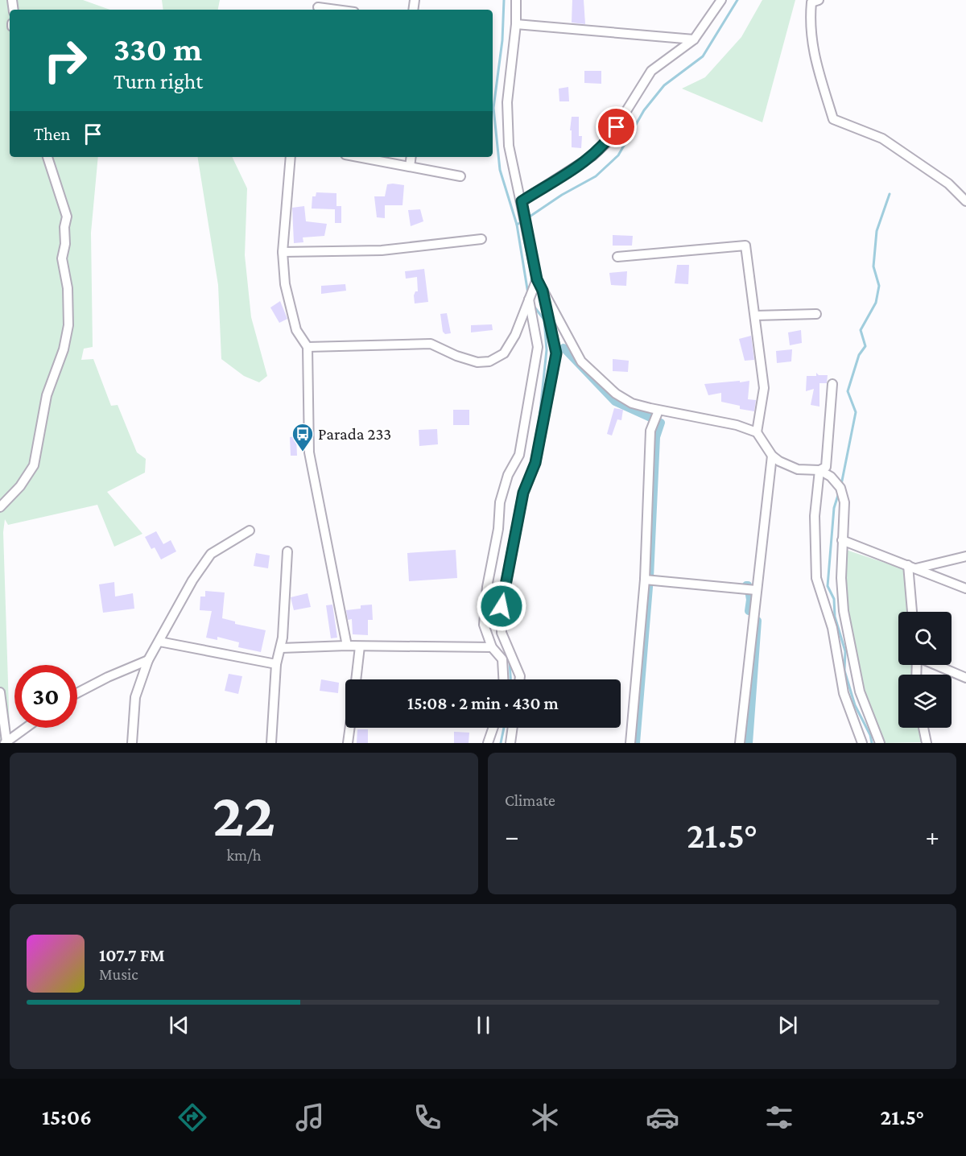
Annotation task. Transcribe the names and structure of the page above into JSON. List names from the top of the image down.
{
  "places": {
    "bus stop": ["Parada 233"]
  },
  "page": {
    "turn": ["330 m", "Turn right"],
    "then": "Then",
    "limit": "30",
    "trip": "15:08 · 2 min · 430 m",
    "tile": [
      ["22", "km/h"],
      "Climate"
    ],
    "heat": ["−", "21.5°", "+"],
    "song": ["107.7 FM", "Music"],
    "tabs": ["15:06", "21.5°"]
  }
}
